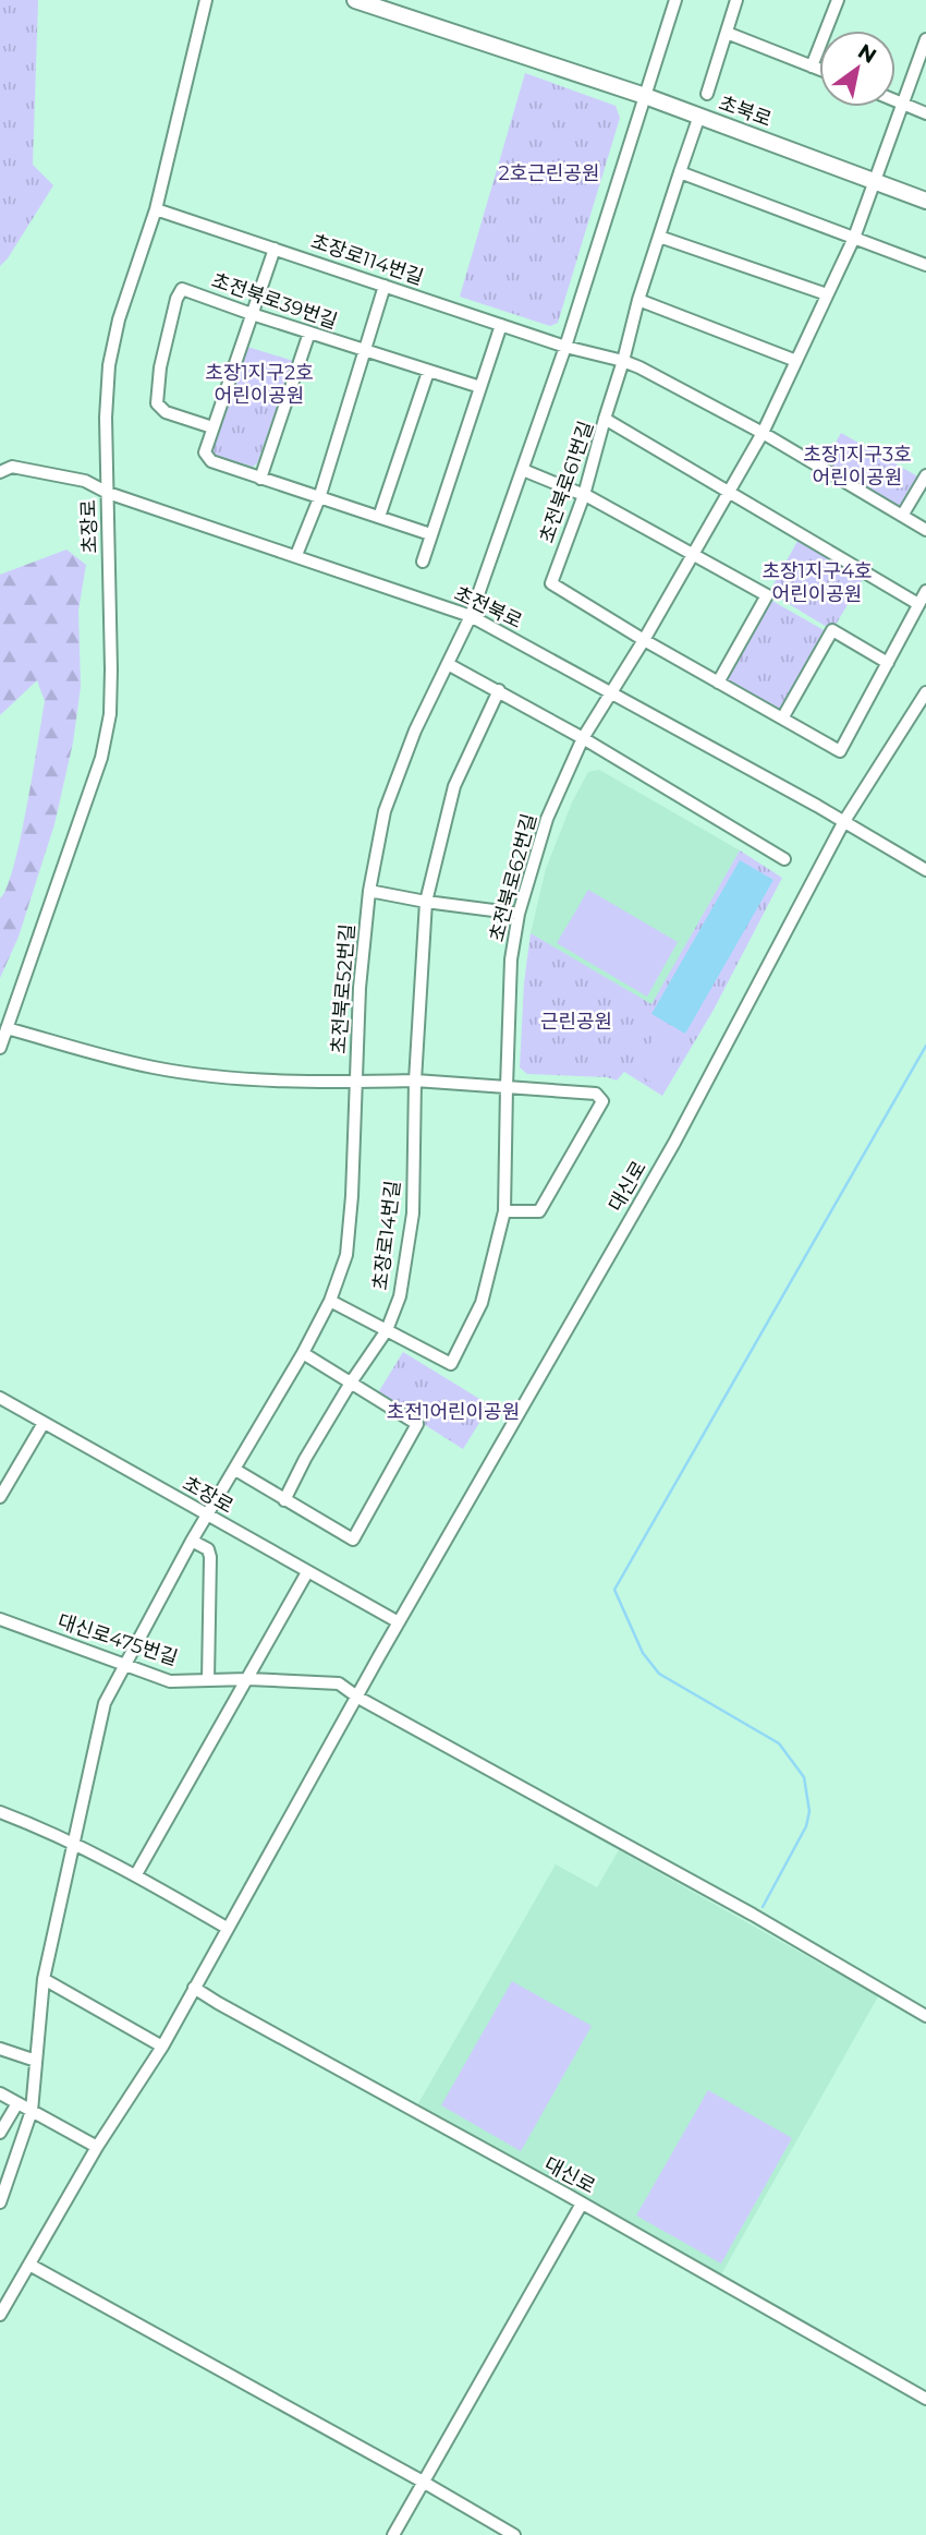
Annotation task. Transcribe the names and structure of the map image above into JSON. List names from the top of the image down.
{
  "streets": {
    "main road": ["초북로"],
    "street": [
      "초장로114번길",
      "초전북로39번길",
      "초전북로61번길",
      "초장로",
      "초전북로",
      "초전북로62번길",
      "초전북로52번길",
      "대신로",
      "초장로14번길",
      "대신로475번길"
    ]
  },
  "crossings": [
    ["초북로", "초전북로52번길"],
    ["초장로114번길", "초장로"],
    ["초장로114번길", "초전북로52번길"],
    ["초장로", "초전북로"],
    ["초장로", "대신로"],
    ["초장로", "초장로14번길"],
    ["초전북로", "초전북로62번길"],
    ["초전북로", "초전북로52번길"],
    ["초전북로", "대신로"],
    ["초전북로62번길", "초전북로52번길"],
    ["초전북로62번길", "초장로14번길"],
    ["초전북로52번길", "초장로14번길"],
    ["대신로", "대신로475번길"],
    ["초장로14번길", "대신로475번길"]
  ],
  "parks": [
    "2호근린공원",
    "초장1지구2호 어린이공원",
    "초장1지구3호 어린이공원",
    "초장1지구4호 어린이공원",
    "근린공원",
    "초전1어린이공원"
  ],
  "north": "top right"
}
